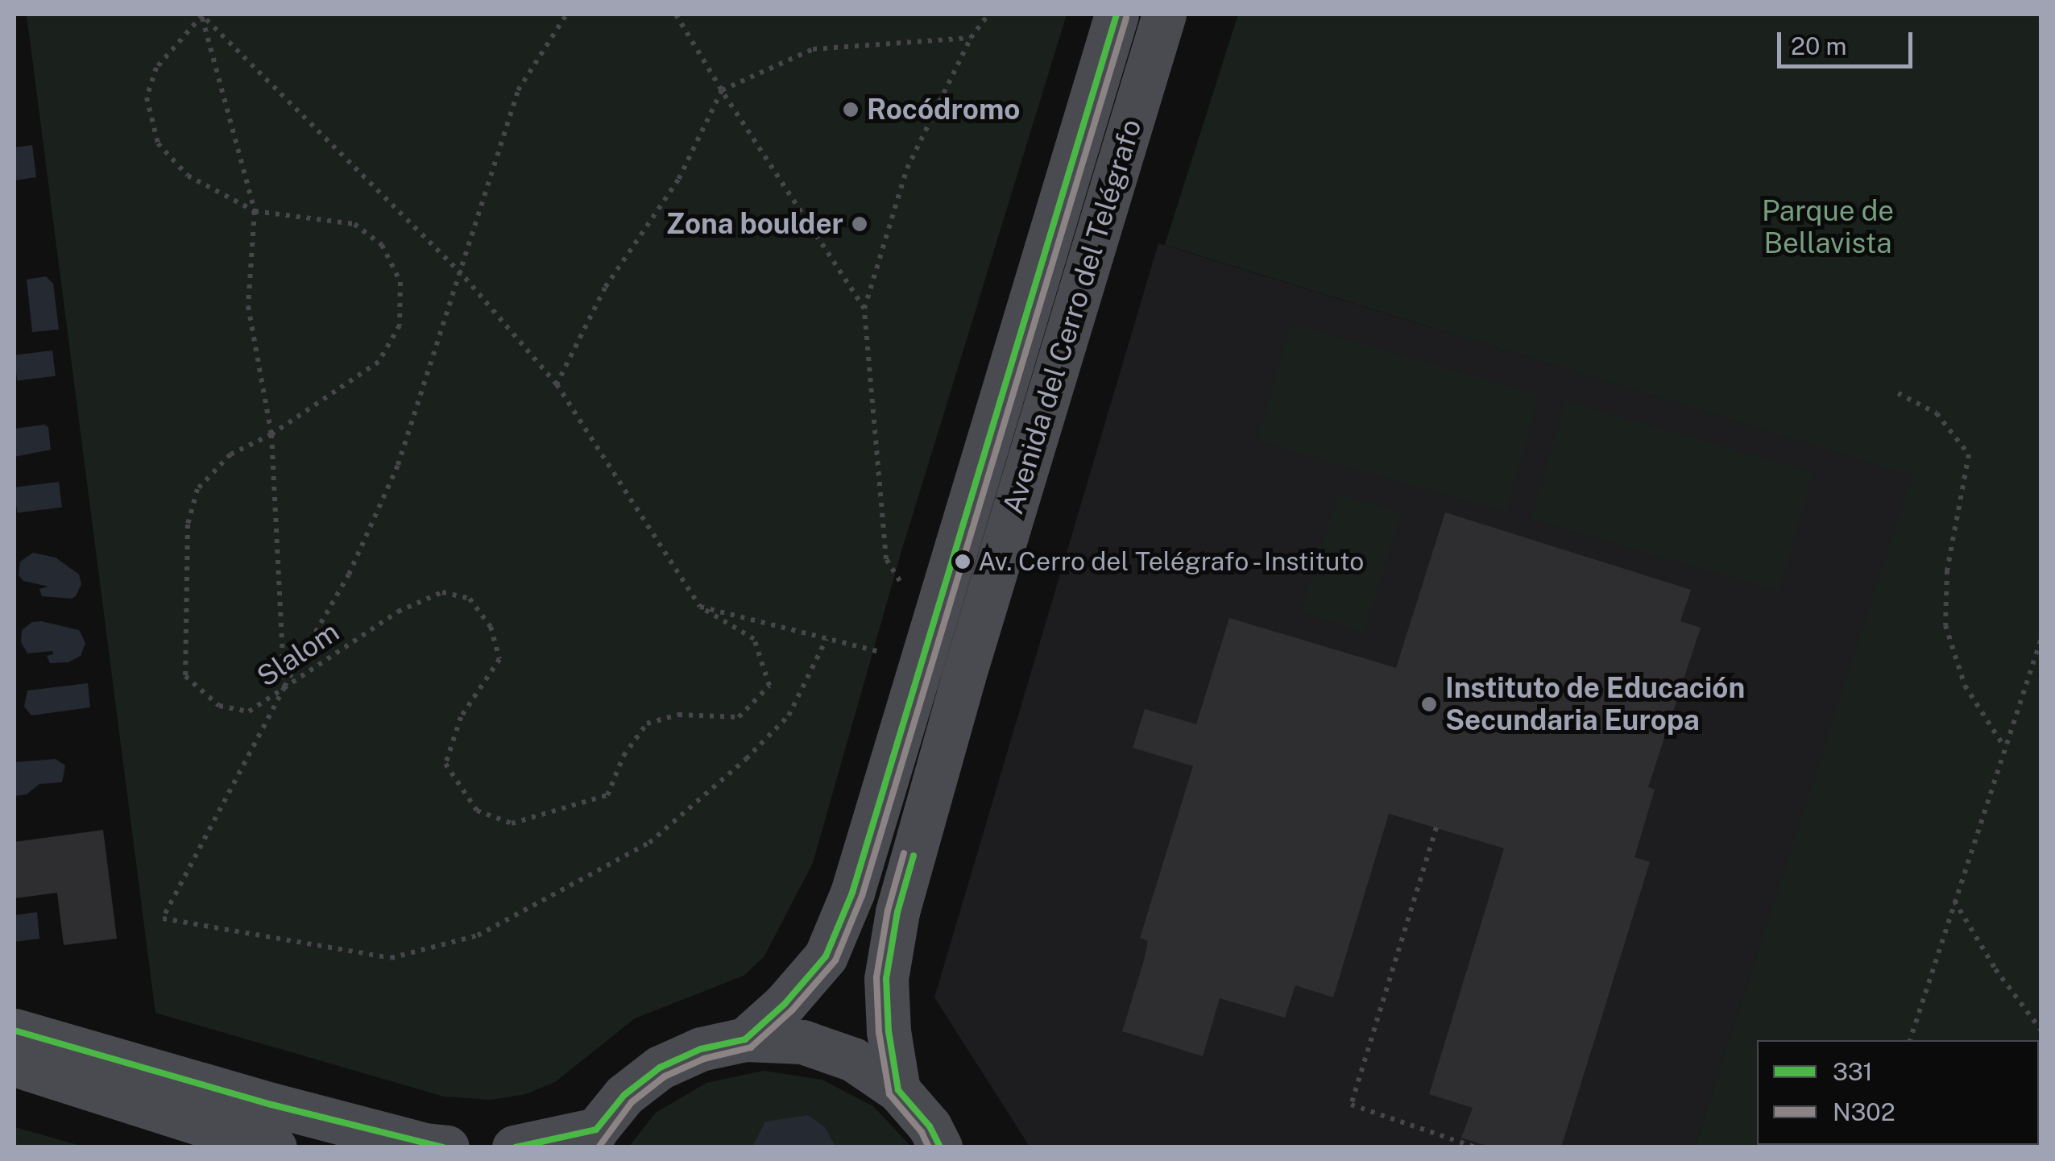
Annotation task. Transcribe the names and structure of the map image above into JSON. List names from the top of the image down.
{
  "streets": {
    "street": ["Avenida del Cerro del Telégrafo"],
    "path": ["Slalom"]
  },
  "parks": ["Parque de Bellavista"],
  "places": [
    "Rocódromo",
    "Zona boulder",
    "Av. Cerro del Telégrafo - Instituto",
    "Instituto de Educación Secundaria Europa"
  ],
  "lines": ["transit line 331", "transit line N302"],
  "legend": ["331", "N302"],
  "scale_bar": "20 m"
}
